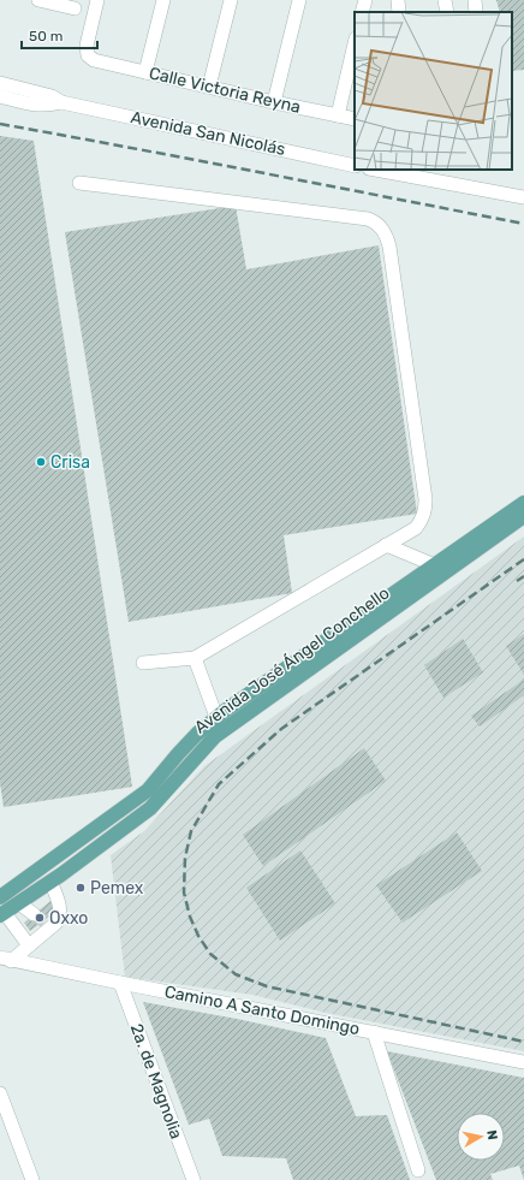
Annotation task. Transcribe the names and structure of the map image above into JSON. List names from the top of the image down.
{
  "streets": {
    "main road": ["Avenida José Ángel Conchello"],
    "street": [
      "Calle Victoria Reyna",
      "Avenida San Nicolás",
      "Camino A Santo Domingo",
      "2a. de Magnolia"
    ]
  },
  "crossings": [
    ["Camino A Santo Domingo", "2a. de Magnolia"]
  ],
  "places": ["Crisa", "Pemex", "Oxxo"],
  "scale_bar": "50 m",
  "north": "right"
}
